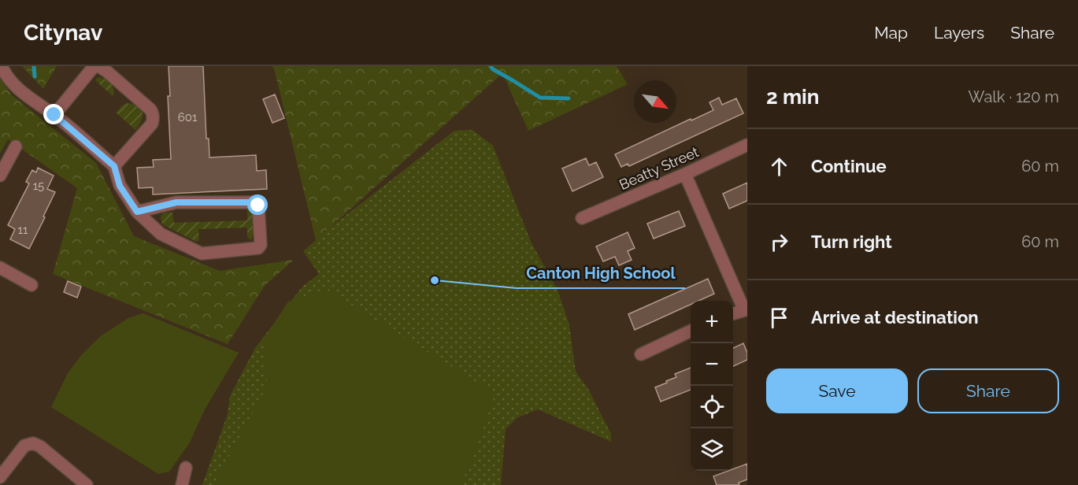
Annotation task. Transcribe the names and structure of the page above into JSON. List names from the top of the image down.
{
  "streets": {
    "street": ["Beatty Street"]
  },
  "places": ["Canton High School"],
  "house_numbers": ["601", "15", "11"],
  "north": "bottom right",
  "page": {
    "header": "Citynav",
    "nav": ["Map", "Layers", "Share"],
    "heading": ["2 min", "Walk · 120 m"],
    "list": [
      ["Continue", "60 m"],
      ["Turn right", "60 m"],
      "Arrive at destination"
    ],
    "map_buttons": ["+", "−"],
    "buttons": ["Save", "Share"]
  }
}
